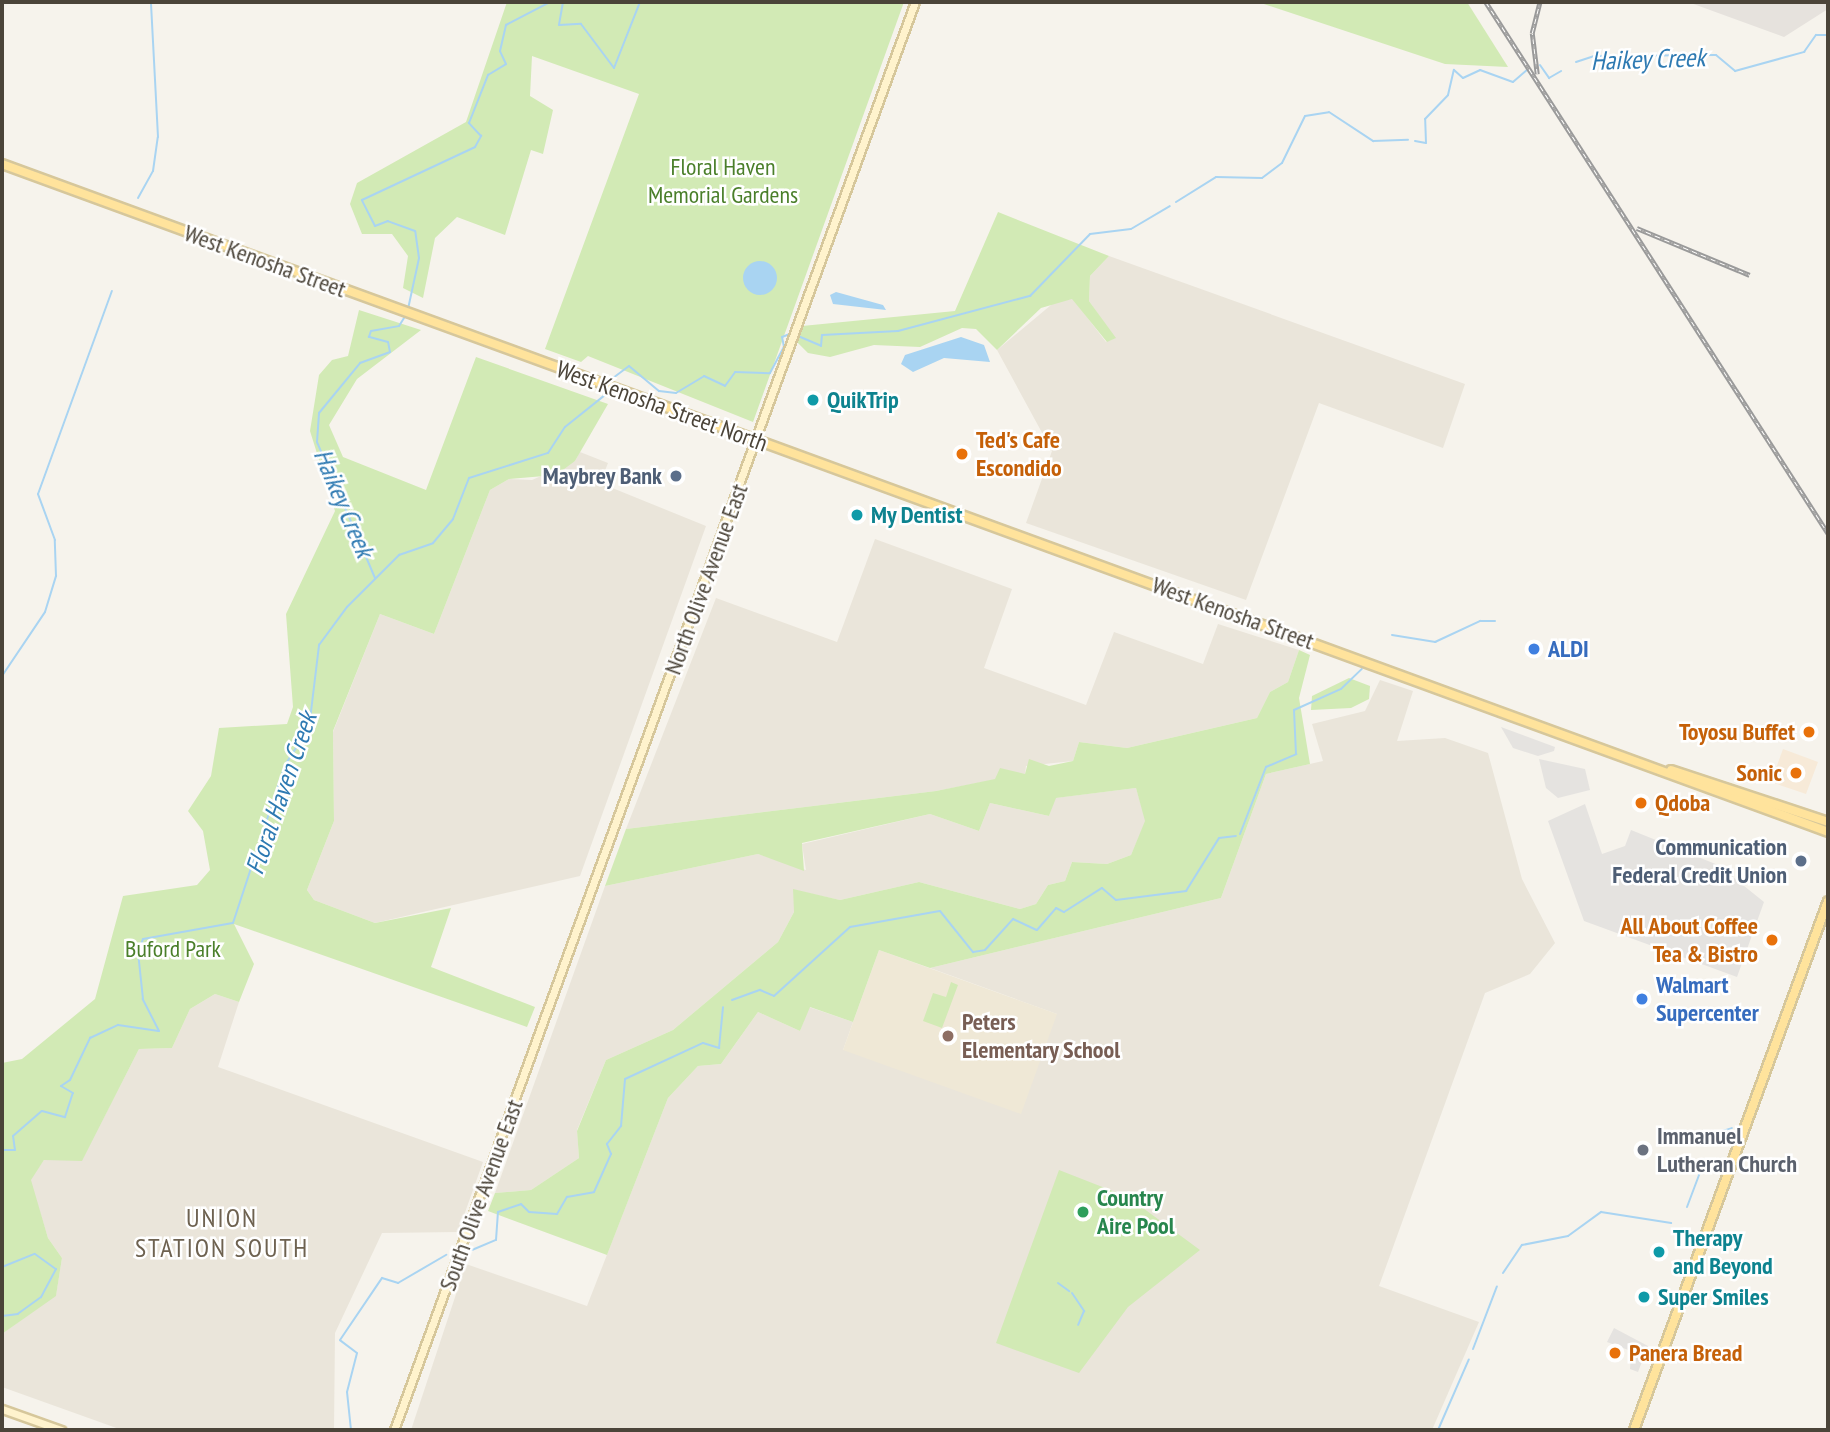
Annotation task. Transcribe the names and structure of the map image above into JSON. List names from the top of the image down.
{
  "streets": {
    "main road": ["West Kenosha Street", "West Kenosha Street North"],
    "street": ["North Olive Avenue East", "South Olive Avenue East"]
  },
  "crossings": [
    ["West Kenosha Street", "West Kenosha Street North"],
    ["West Kenosha Street North", "North Olive Avenue East"],
    ["North Olive Avenue East", "South Olive Avenue East"]
  ],
  "districts": ["UNION STATION SOUTH"],
  "water": ["Haikey Creek", "Floral Haven Creek"],
  "parks": ["Floral Haven Memorial Gardens", "Buford Park"],
  "places": [
    "QuikTrip",
    "Ted's Cafe Escondido",
    "Maybrey Bank",
    "My Dentist",
    "ALDI",
    "Toyosu Buffet",
    "Sonic",
    "Qdoba",
    "Communication Federal Credit Union",
    "All About Coffee Tea & Bistro",
    "Walmart Supercenter",
    "Peters Elementary School",
    "Immanuel Lutheran Church",
    "Country Aire Pool",
    "Therapy and Beyond",
    "Super Smiles",
    "Panera Bread"
  ]
}
